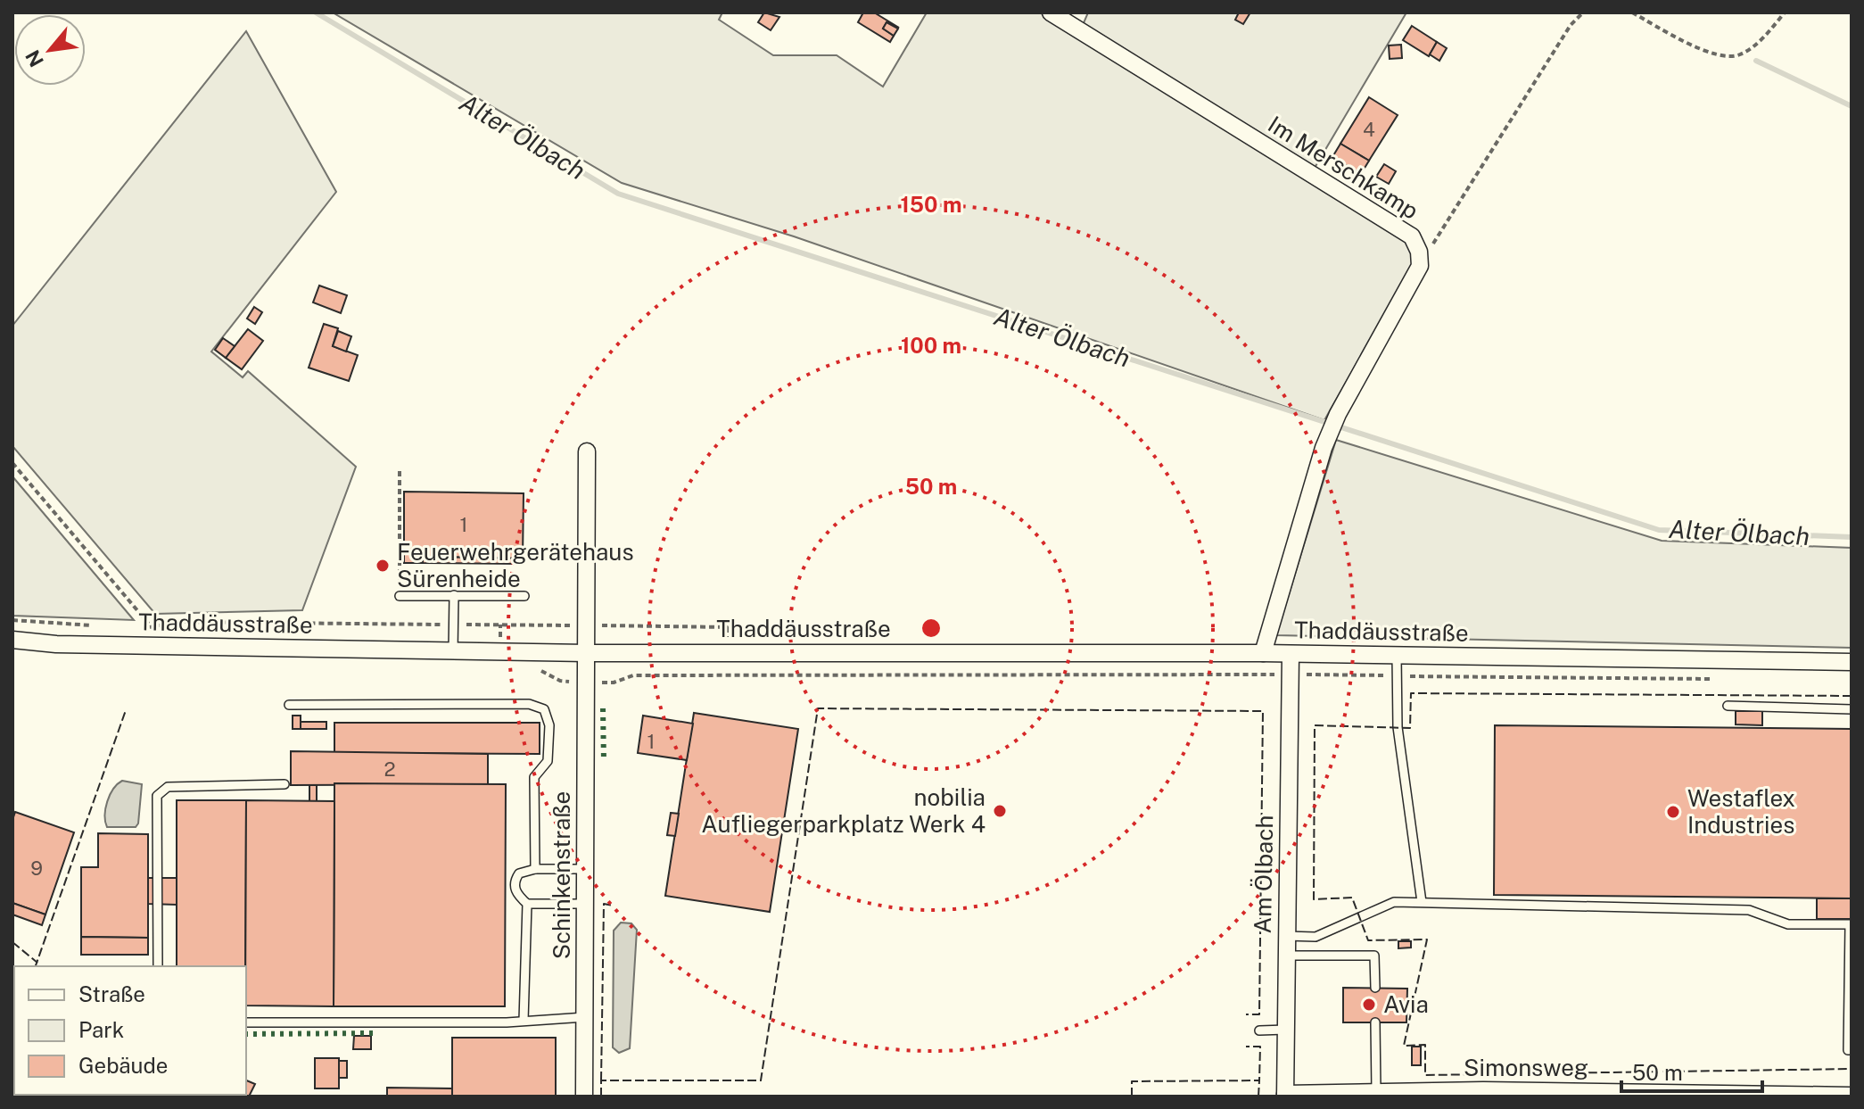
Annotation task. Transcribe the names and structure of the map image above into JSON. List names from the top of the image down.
{
  "streets": {
    "street": [
      "Im Merschkamp",
      "Thaddäusstraße",
      "Am Ölbach",
      "Schinkenstraße",
      "Simonsweg"
    ]
  },
  "crossings": [
    ["Im Merschkamp", "Thaddäusstraße"],
    ["Thaddäusstraße", "Am Ölbach"],
    ["Thaddäusstraße", "Schinkenstraße"],
    ["Am Ölbach", "Simonsweg"]
  ],
  "water": ["Alter Ölbach"],
  "places": [
    "Feuerwehrgerätehaus Sürenheide",
    "nobilia Aufliegerparkplatz Werk 4",
    "Westaflex Industries",
    "Avia"
  ],
  "house_numbers": [
    "4",
    "1",
    "1",
    "2",
    "9"
  ],
  "legend": ["Straße", "Park", "Gebäude"],
  "scale_bar": "50 m",
  "north": "bottom left",
  "rings": ["150 m", "100 m", "50 m"]
}
